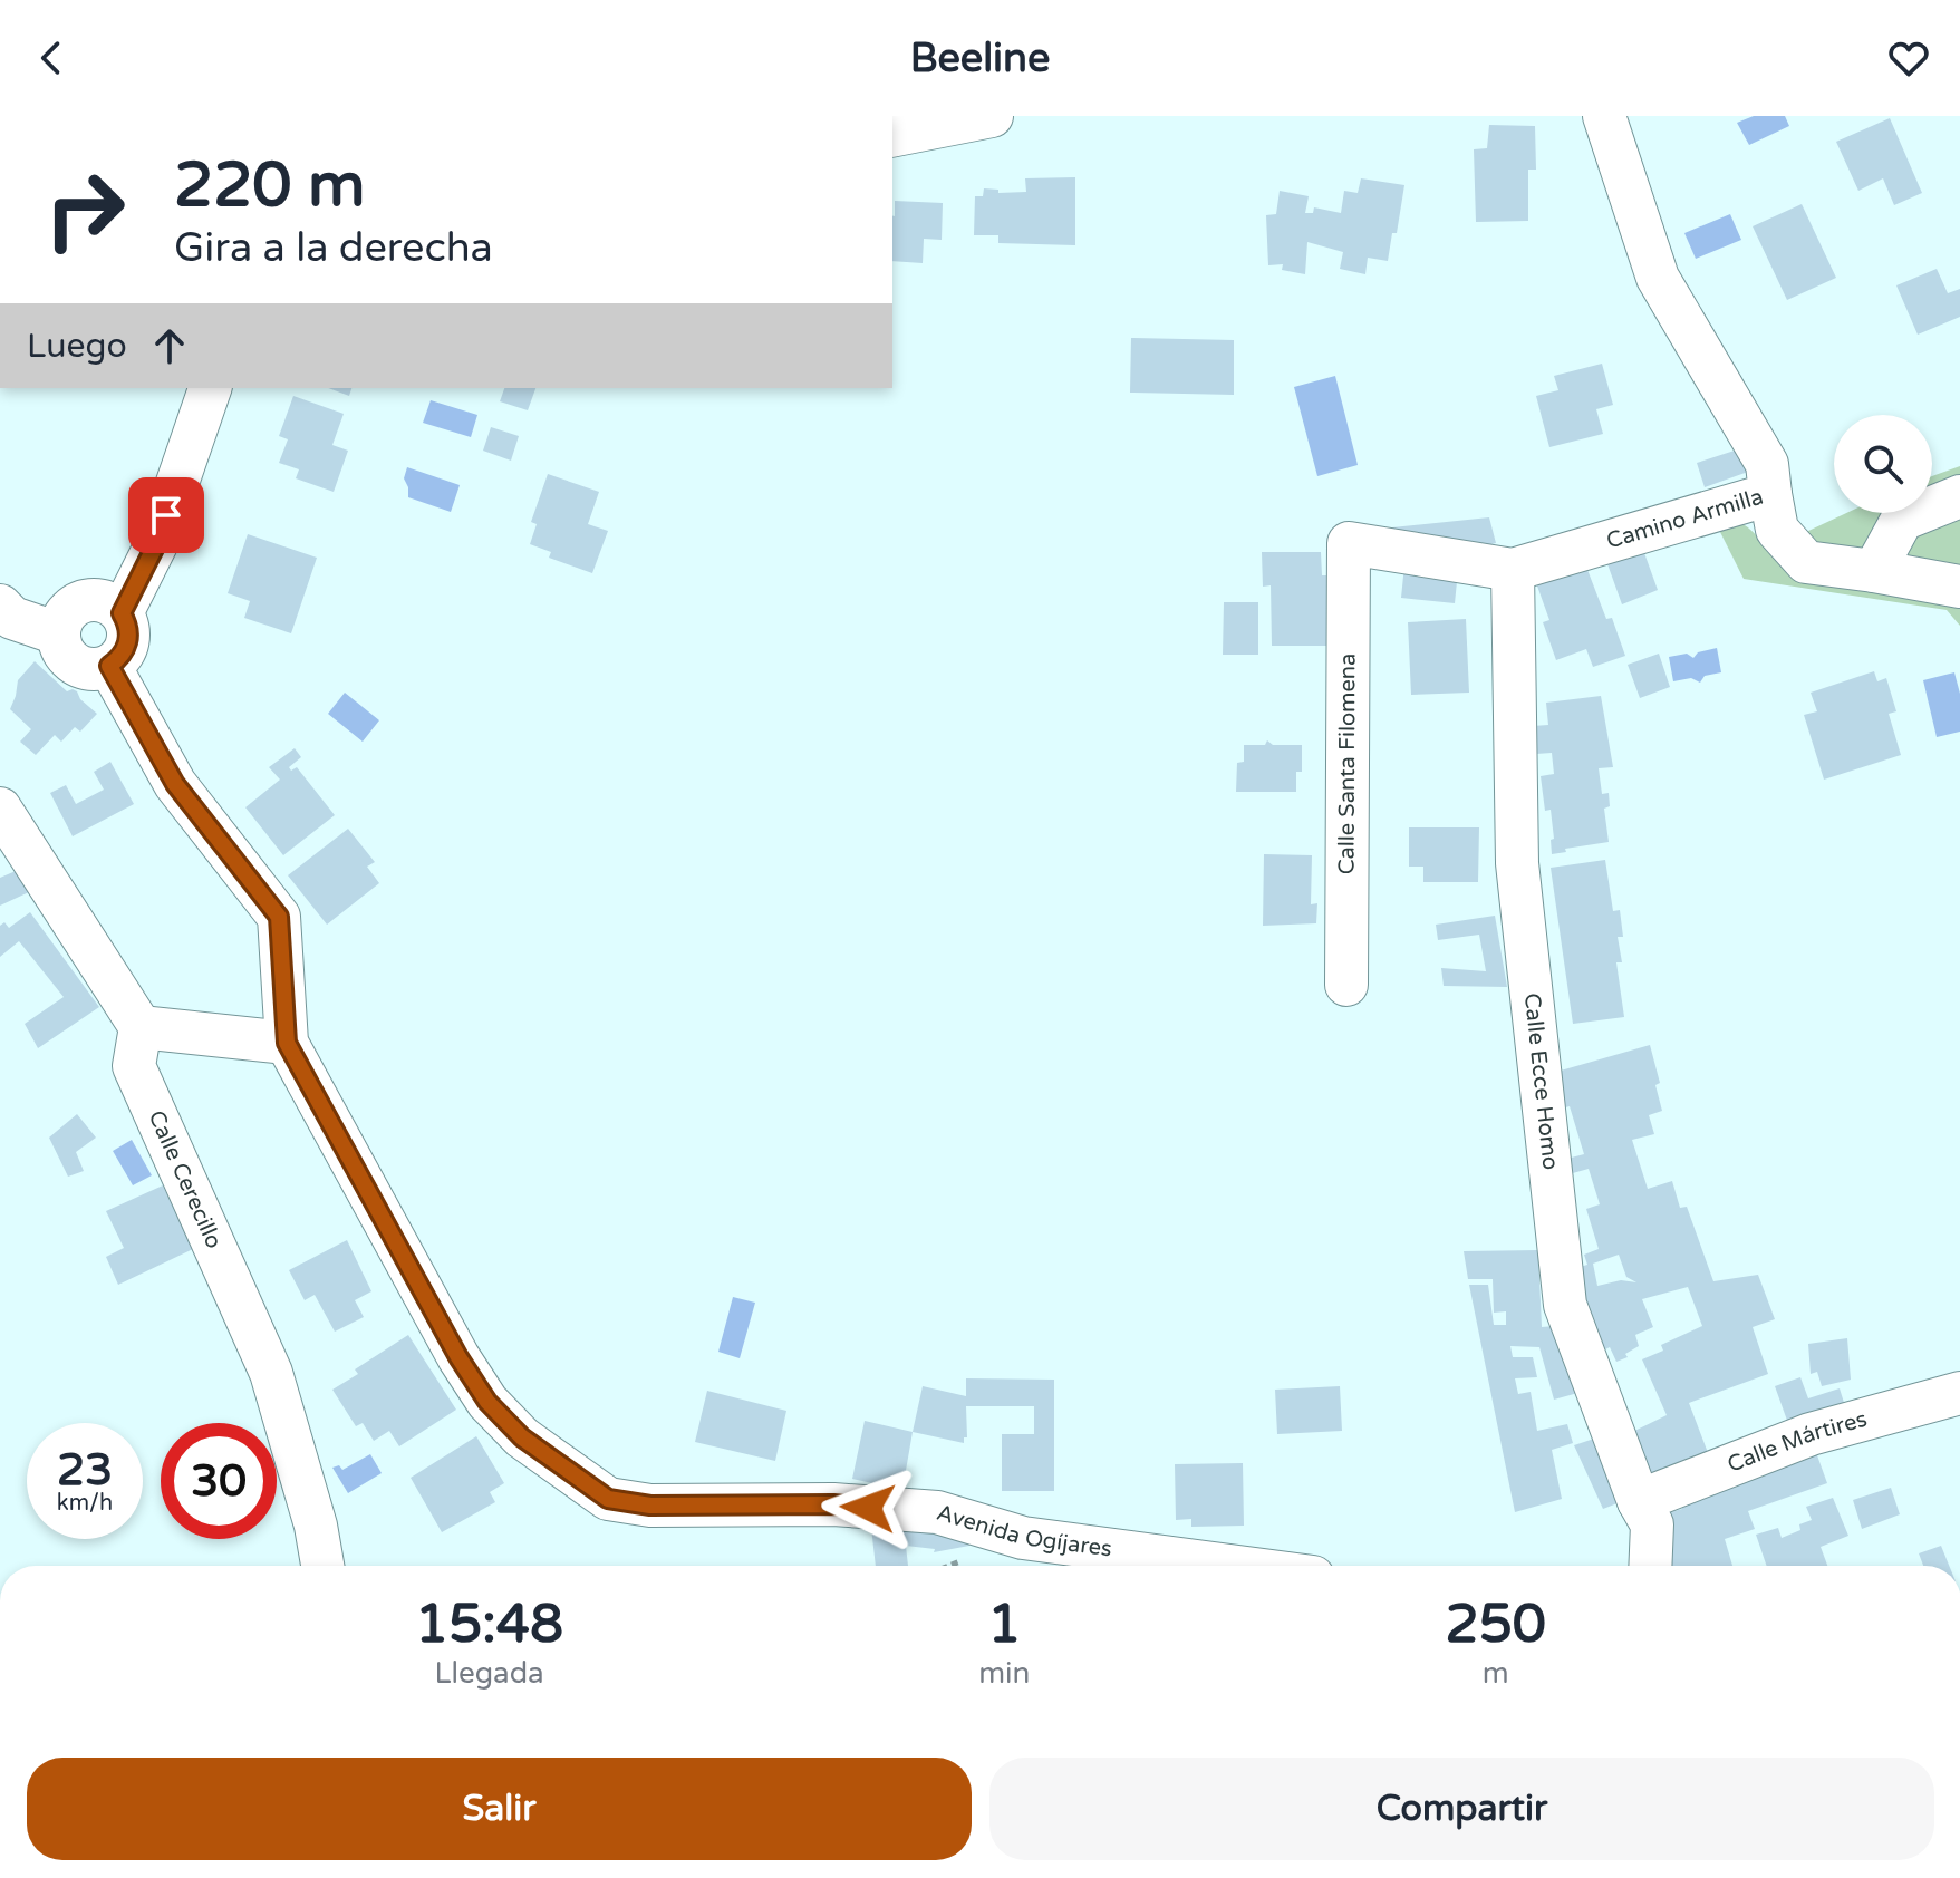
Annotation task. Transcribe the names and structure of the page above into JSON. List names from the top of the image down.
{
  "streets": {
    "street": [
      "Camino Armilla",
      "Calle Santa Filomena",
      "Calle Ecce Homo",
      "Calle Cerecillo",
      "Calle Mártires",
      "Avenida Ogíjares"
    ]
  },
  "crossings": [
    ["Camino Armilla", "Calle Santa Filomena"],
    ["Camino Armilla", "Calle Ecce Homo"],
    ["Calle Ecce Homo", "Calle Mártires"]
  ],
  "page": {
    "header": "Beeline",
    "turn": ["220 m", "Gira a la derecha"],
    "then": "Luego",
    "speed": "23 km/h",
    "limit": "30",
    "eta": [
      "15:48",
      "Llegada",
      "1",
      "min",
      "250",
      "m"
    ],
    "buttons": ["Salir", "Compartir"]
  }
}
